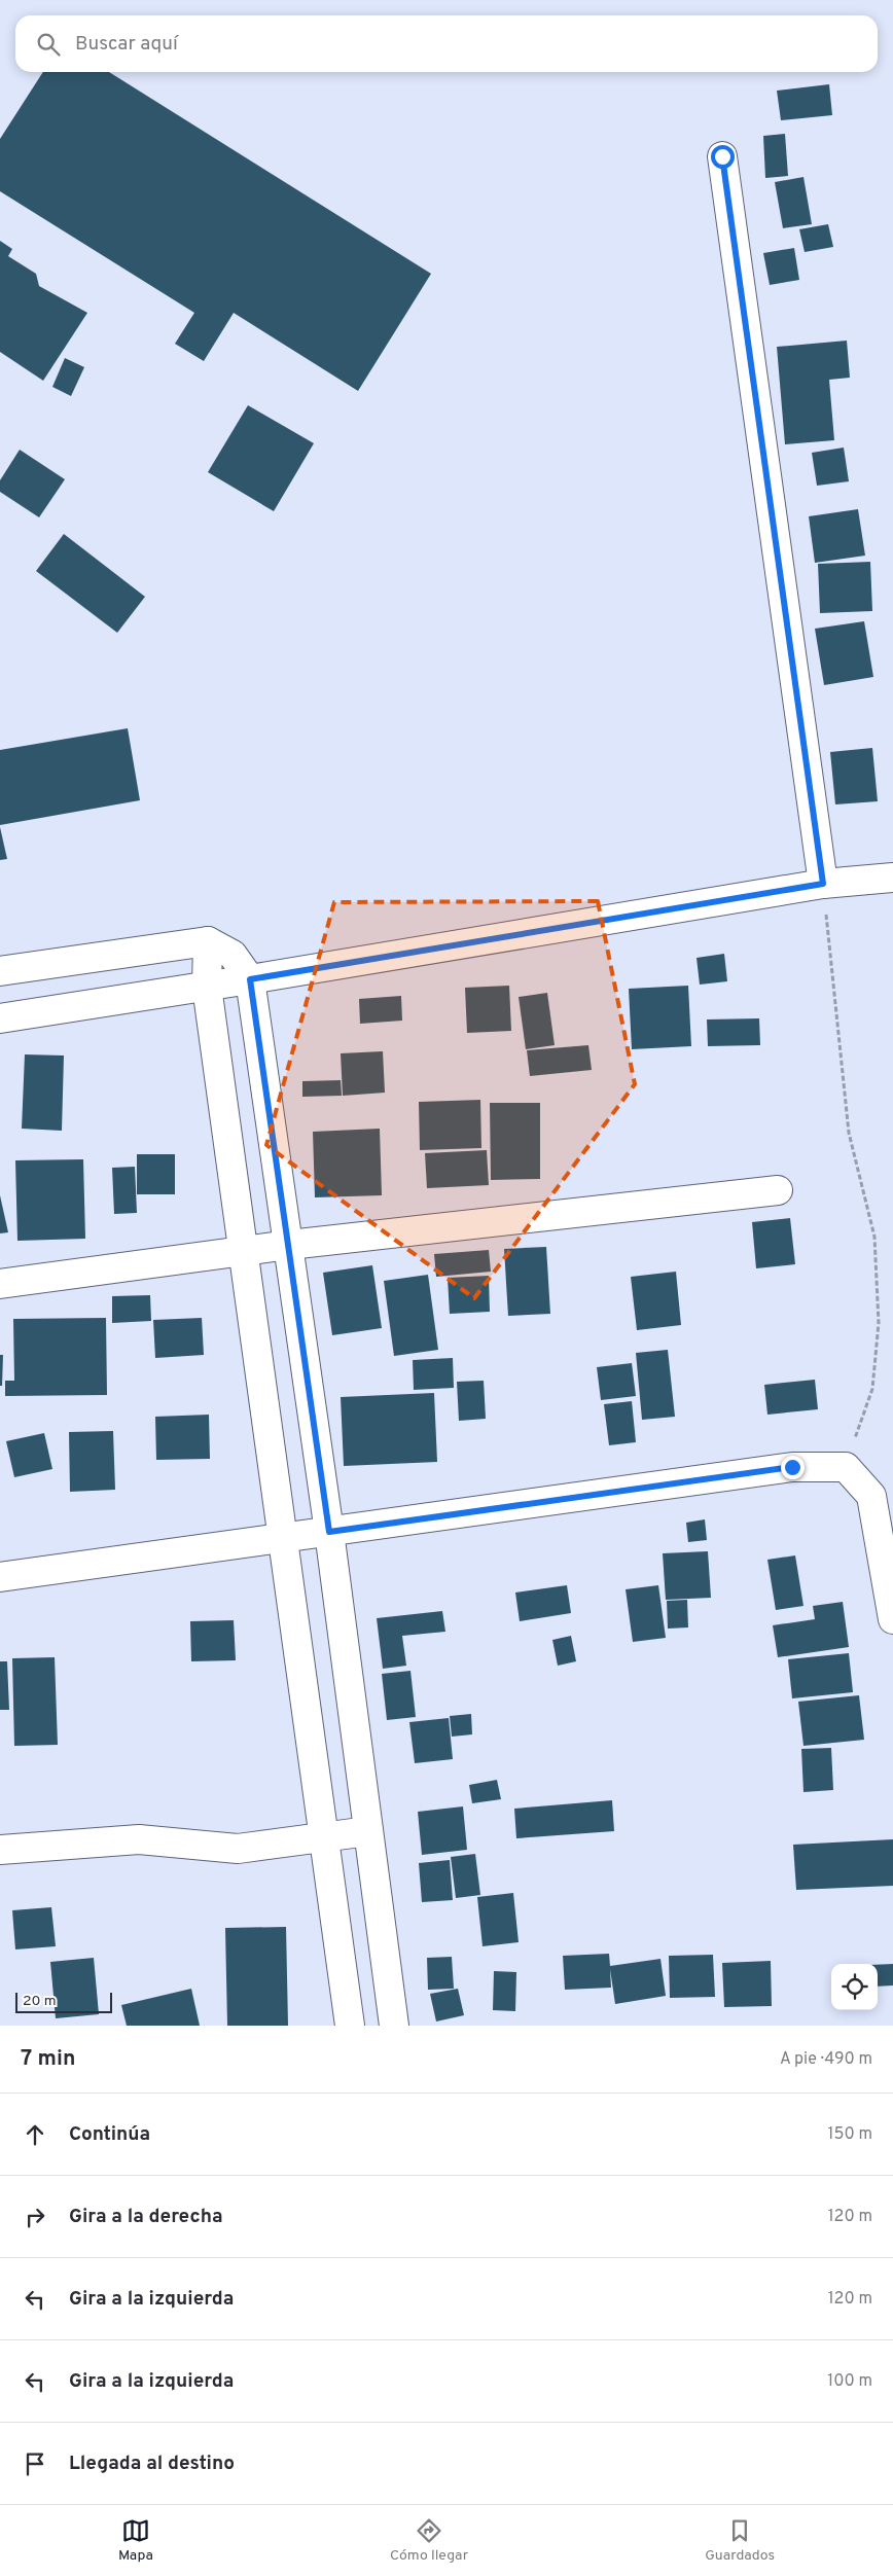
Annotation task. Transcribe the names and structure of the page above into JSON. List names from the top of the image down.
{
  "scale_bar": "20 m",
  "page": {
    "search": "Buscar aquí",
    "scale": "20 m",
    "heading": ["7 min", "A pie · 490 m"],
    "list": [
      ["Continúa", "150 m"],
      ["Gira a la derecha", "120 m"],
      ["Gira a la izquierda", "120 m"],
      ["Gira a la izquierda", "100 m"],
      "Llegada al destino"
    ],
    "nav": ["Mapa", "Cómo llegar", "Guardados"]
  }
}
